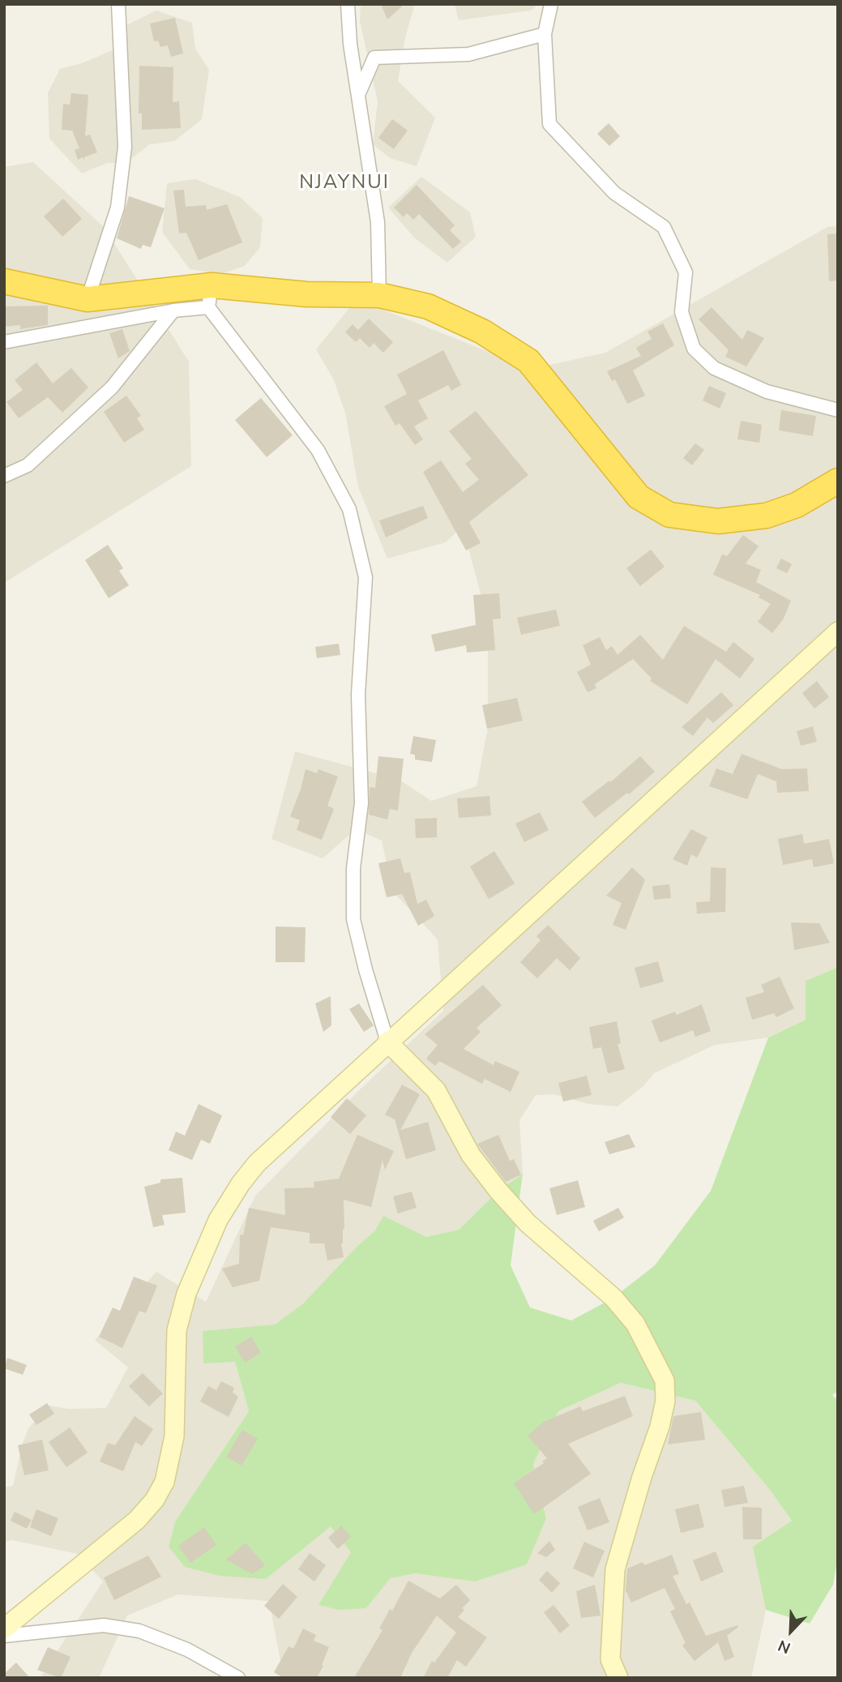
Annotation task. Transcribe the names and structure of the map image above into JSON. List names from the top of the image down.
{
  "districts": ["NJAYNUI"],
  "north": "bottom left"
}
